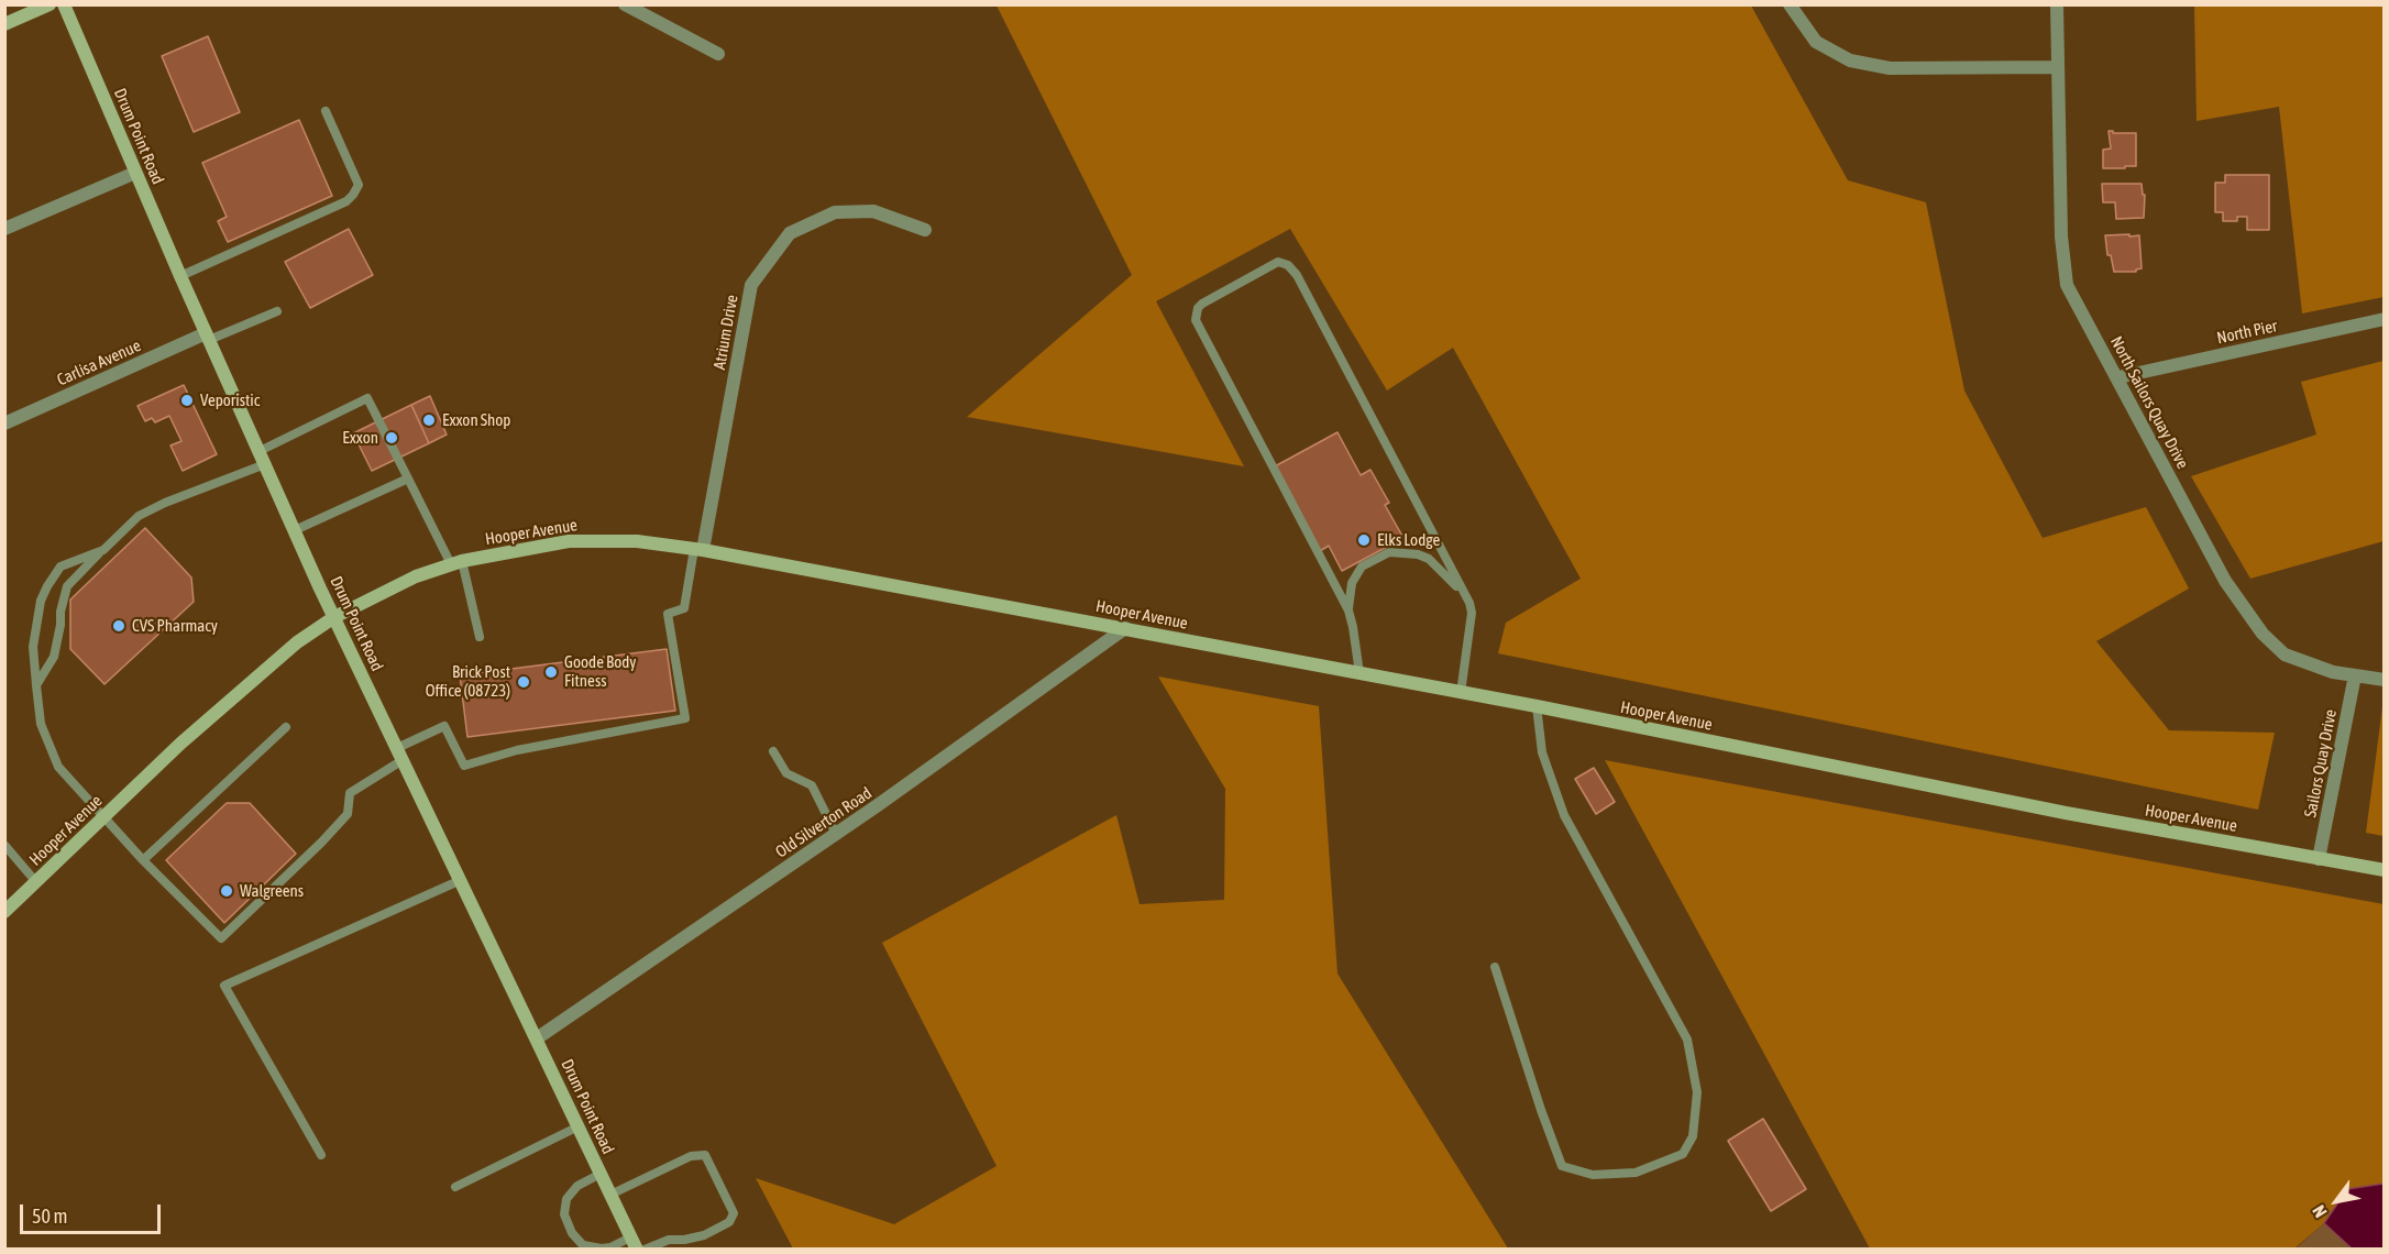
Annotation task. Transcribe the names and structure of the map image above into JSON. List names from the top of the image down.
{
  "streets": {
    "main road": ["Drum Point Road", "Hooper Avenue"],
    "street": [
      "Atrium Drive",
      "North Pier",
      "Carlisa Avenue",
      "North Sailors Quay Drive",
      "Sailors Quay Drive",
      "Old Silverton Road"
    ]
  },
  "crossings": [
    ["Drum Point Road", "Carlisa Avenue"],
    ["Drum Point Road", "Hooper Avenue"],
    ["Drum Point Road", "Old Silverton Road"],
    ["Atrium Drive", "Hooper Avenue"],
    ["North Pier", "North Sailors Quay Drive"],
    ["North Sailors Quay Drive", "Sailors Quay Drive"],
    ["Hooper Avenue", "Sailors Quay Drive"],
    ["Hooper Avenue", "Old Silverton Road"]
  ],
  "places": [
    "Veporistic",
    "Exxon Shop",
    "Exxon",
    "Elks Lodge",
    "CVS Pharmacy",
    "Goode Body Fitness",
    "Brick Post Office (08723)",
    "Walgreens"
  ],
  "scale_bar": "50 m",
  "north": "bottom left"
}
